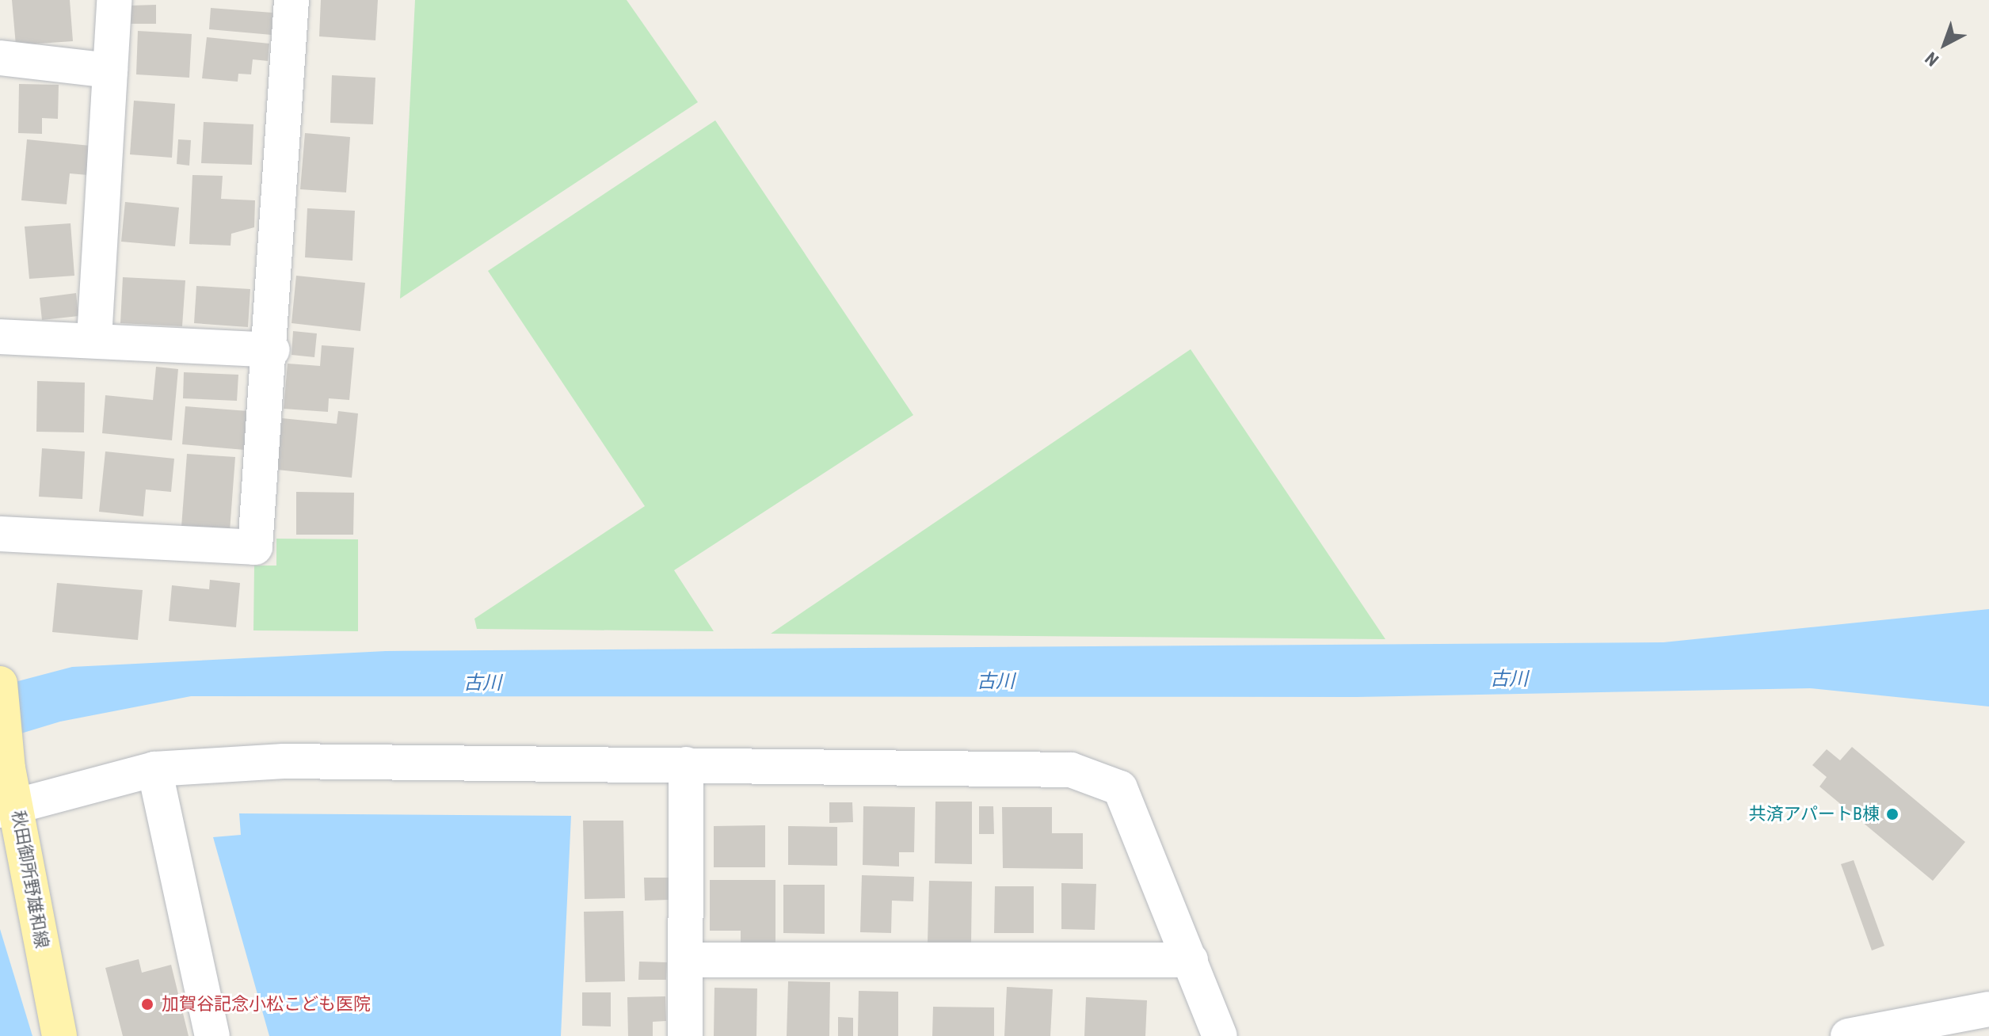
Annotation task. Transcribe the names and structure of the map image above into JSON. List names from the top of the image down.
{
  "streets": {
    "main road": ["秋田御所野雄和線"]
  },
  "water": ["古川"],
  "places": ["共済アパートB棟", "加賀谷記念小松こども医院"],
  "north": "bottom left"
}
